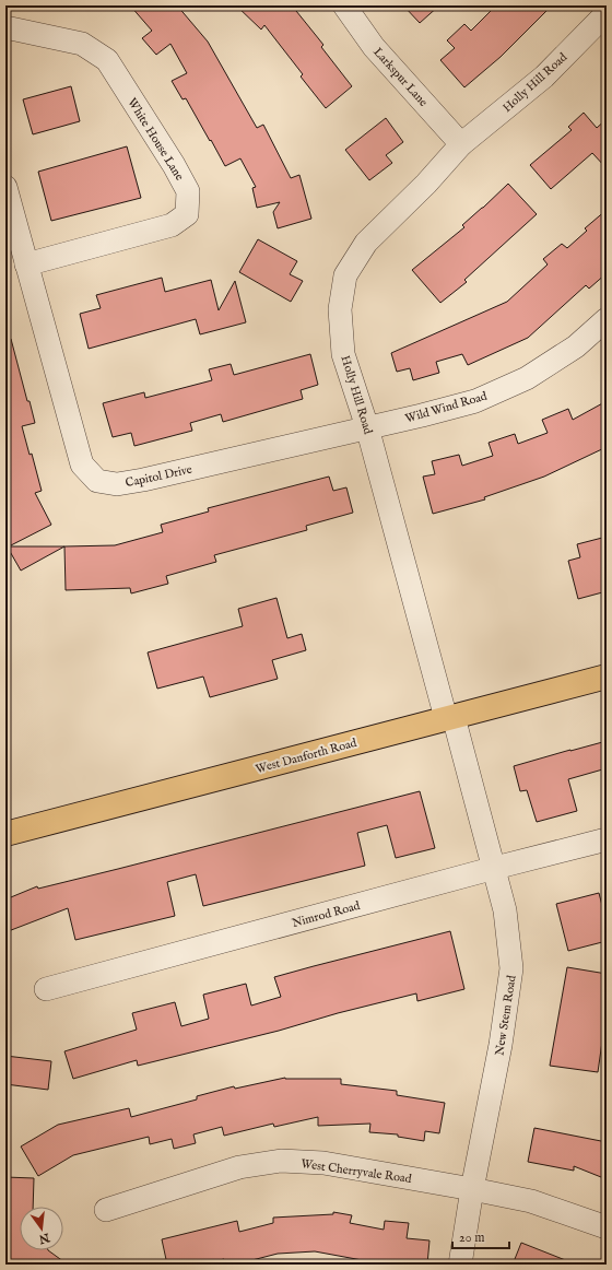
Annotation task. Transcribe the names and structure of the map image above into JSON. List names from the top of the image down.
{
  "streets": {
    "main road": ["West Danforth Road"],
    "street": [
      "Larkspur Lane",
      "Holly Hill Road",
      "White House Lane",
      "Wild Wind Road",
      "Capitol Drive",
      "Nimrod Road",
      "New Stem Road",
      "West Cherryvale Road"
    ]
  },
  "crossings": [
    ["Larkspur Lane", "Holly Hill Road"],
    ["Holly Hill Road", "Wild Wind Road"],
    ["Holly Hill Road", "Capitol Drive"],
    ["Holly Hill Road", "West Danforth Road"],
    ["Holly Hill Road", "New Stem Road"],
    ["White House Lane", "Capitol Drive"],
    ["Wild Wind Road", "Capitol Drive"],
    ["West Danforth Road", "New Stem Road"],
    ["Nimrod Road", "New Stem Road"],
    ["New Stem Road", "West Cherryvale Road"]
  ],
  "scale_bar": "20 m",
  "north": "bottom"
}
